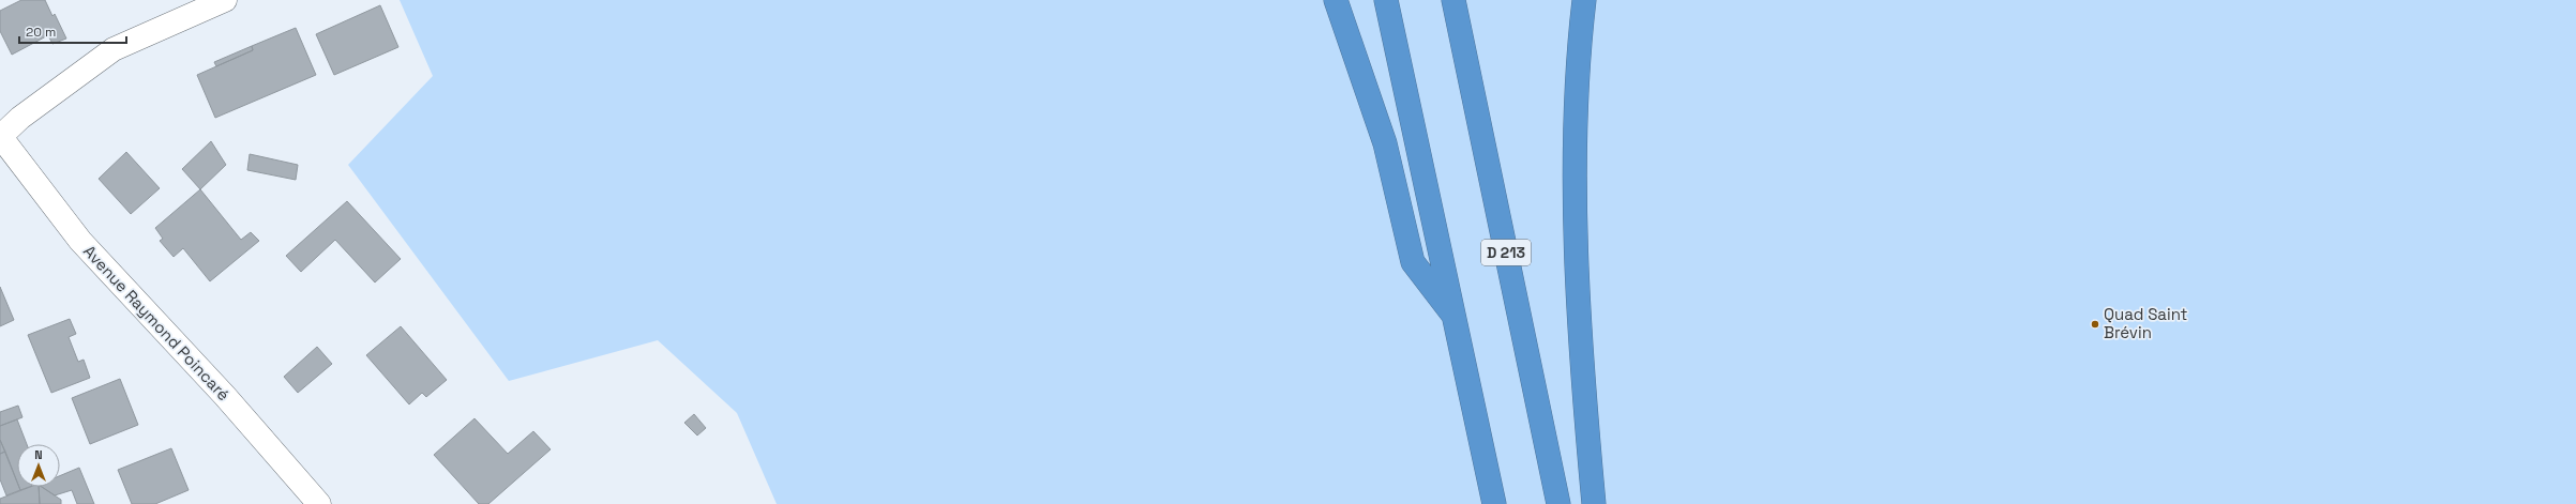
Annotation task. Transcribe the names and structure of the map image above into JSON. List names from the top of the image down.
{
  "streets": {
    "highway": ["D 213"],
    "street": ["Avenue Raymond Poincaré"]
  },
  "places": ["Quad Saint Brévin"],
  "scale_bar": "20 m",
  "north": "top"
}
